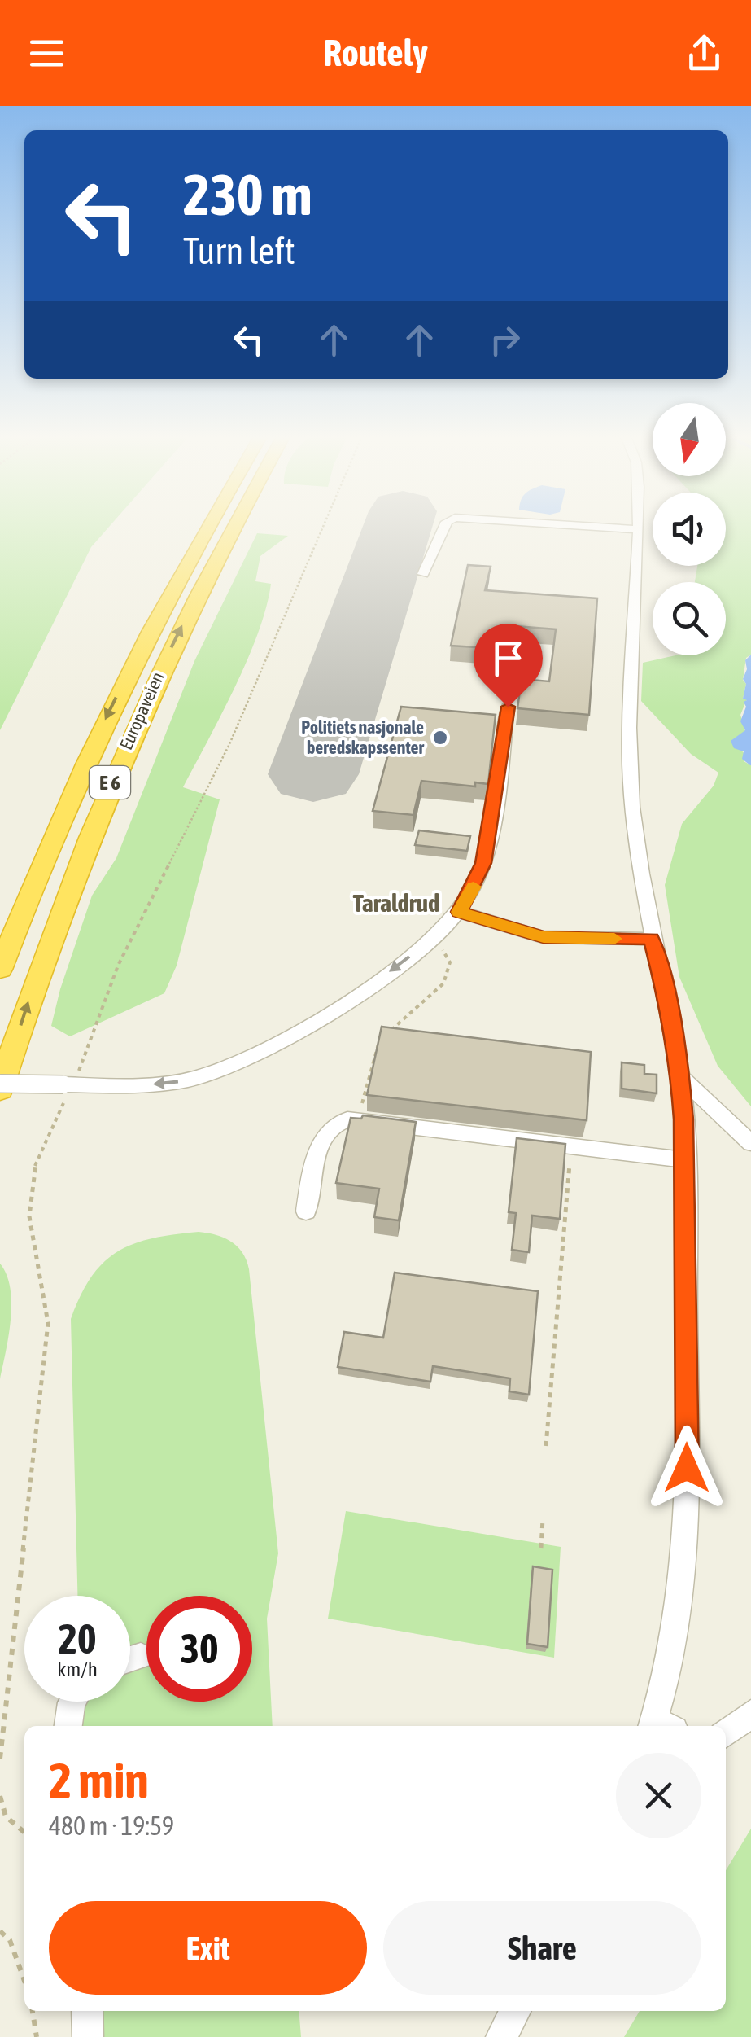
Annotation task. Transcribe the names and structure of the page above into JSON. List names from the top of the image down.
{
  "streets": {
    "highway": ["Europaveien", "E 6"]
  },
  "districts": ["Taraldrud"],
  "places": ["Politiets nasjonale beredskapssenter"],
  "north": "bottom",
  "page": {
    "header": "Routely",
    "turn": ["230 m", "Turn left"],
    "speed": "20 km/h",
    "limit": "30",
    "heading": ["2 min", "480 m · 19:59"],
    "buttons": ["Exit", "Share"]
  }
}
